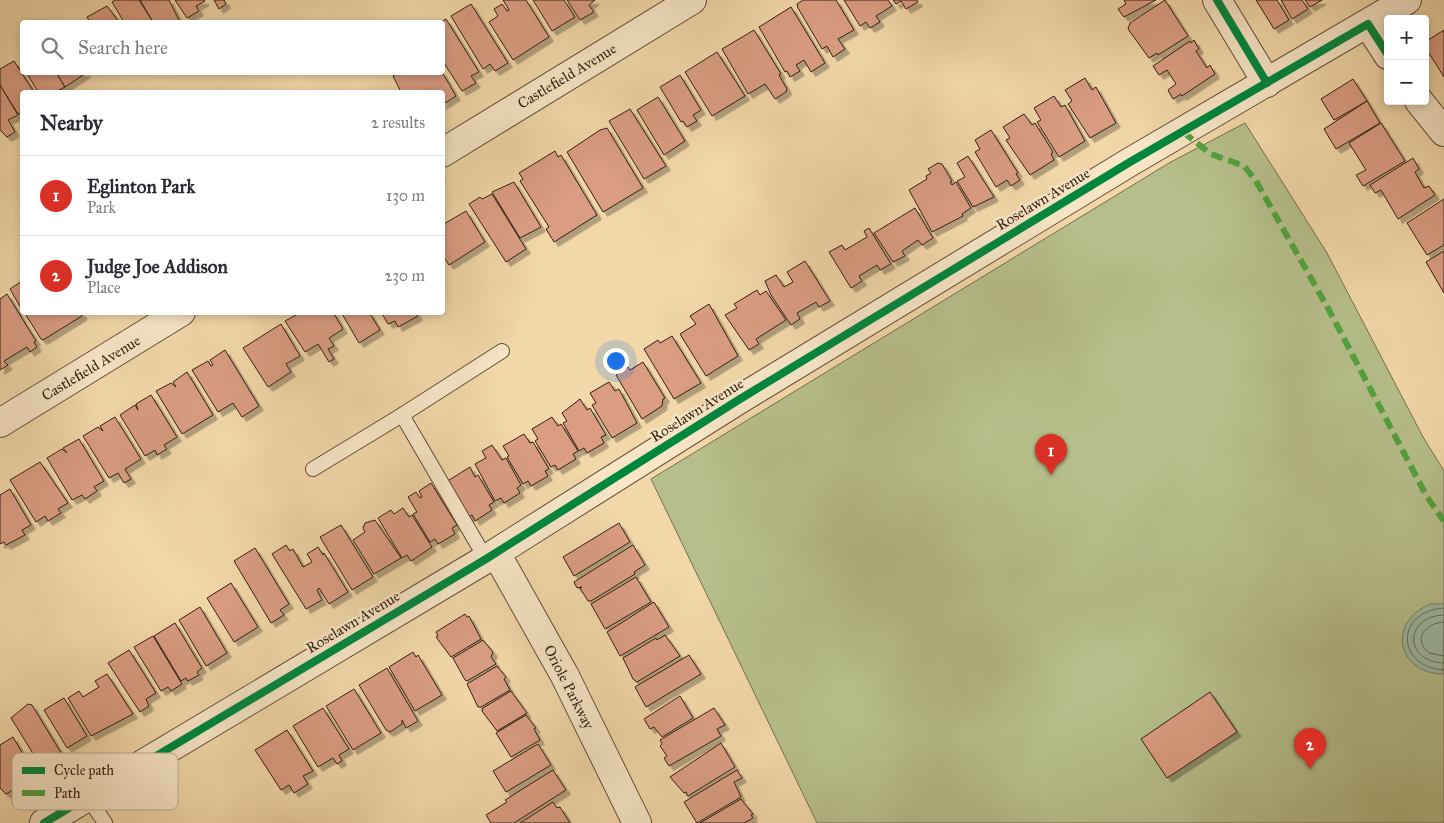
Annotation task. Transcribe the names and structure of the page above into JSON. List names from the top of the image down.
{
  "streets": {
    "street": ["Castlefield Avenue", "Roselawn Avenue", "Oriole Parkway"]
  },
  "crossings": [
    ["Roselawn Avenue", "Oriole Parkway"]
  ],
  "legend": ["Cycle path", "Path"],
  "page": {
    "map_buttons": ["+", "−"],
    "search": "Search here",
    "heading": ["Nearby", "2 results"],
    "list": [
      {
        "mark": "1",
        "name": "Eglinton Park",
        "note": "Park",
        "value": "130 m"
      },
      {
        "mark": "2",
        "name": "Judge Joe Addison",
        "note": "Place",
        "value": "230 m"
      }
    ],
    "pins": ["1", "2"]
  }
}
